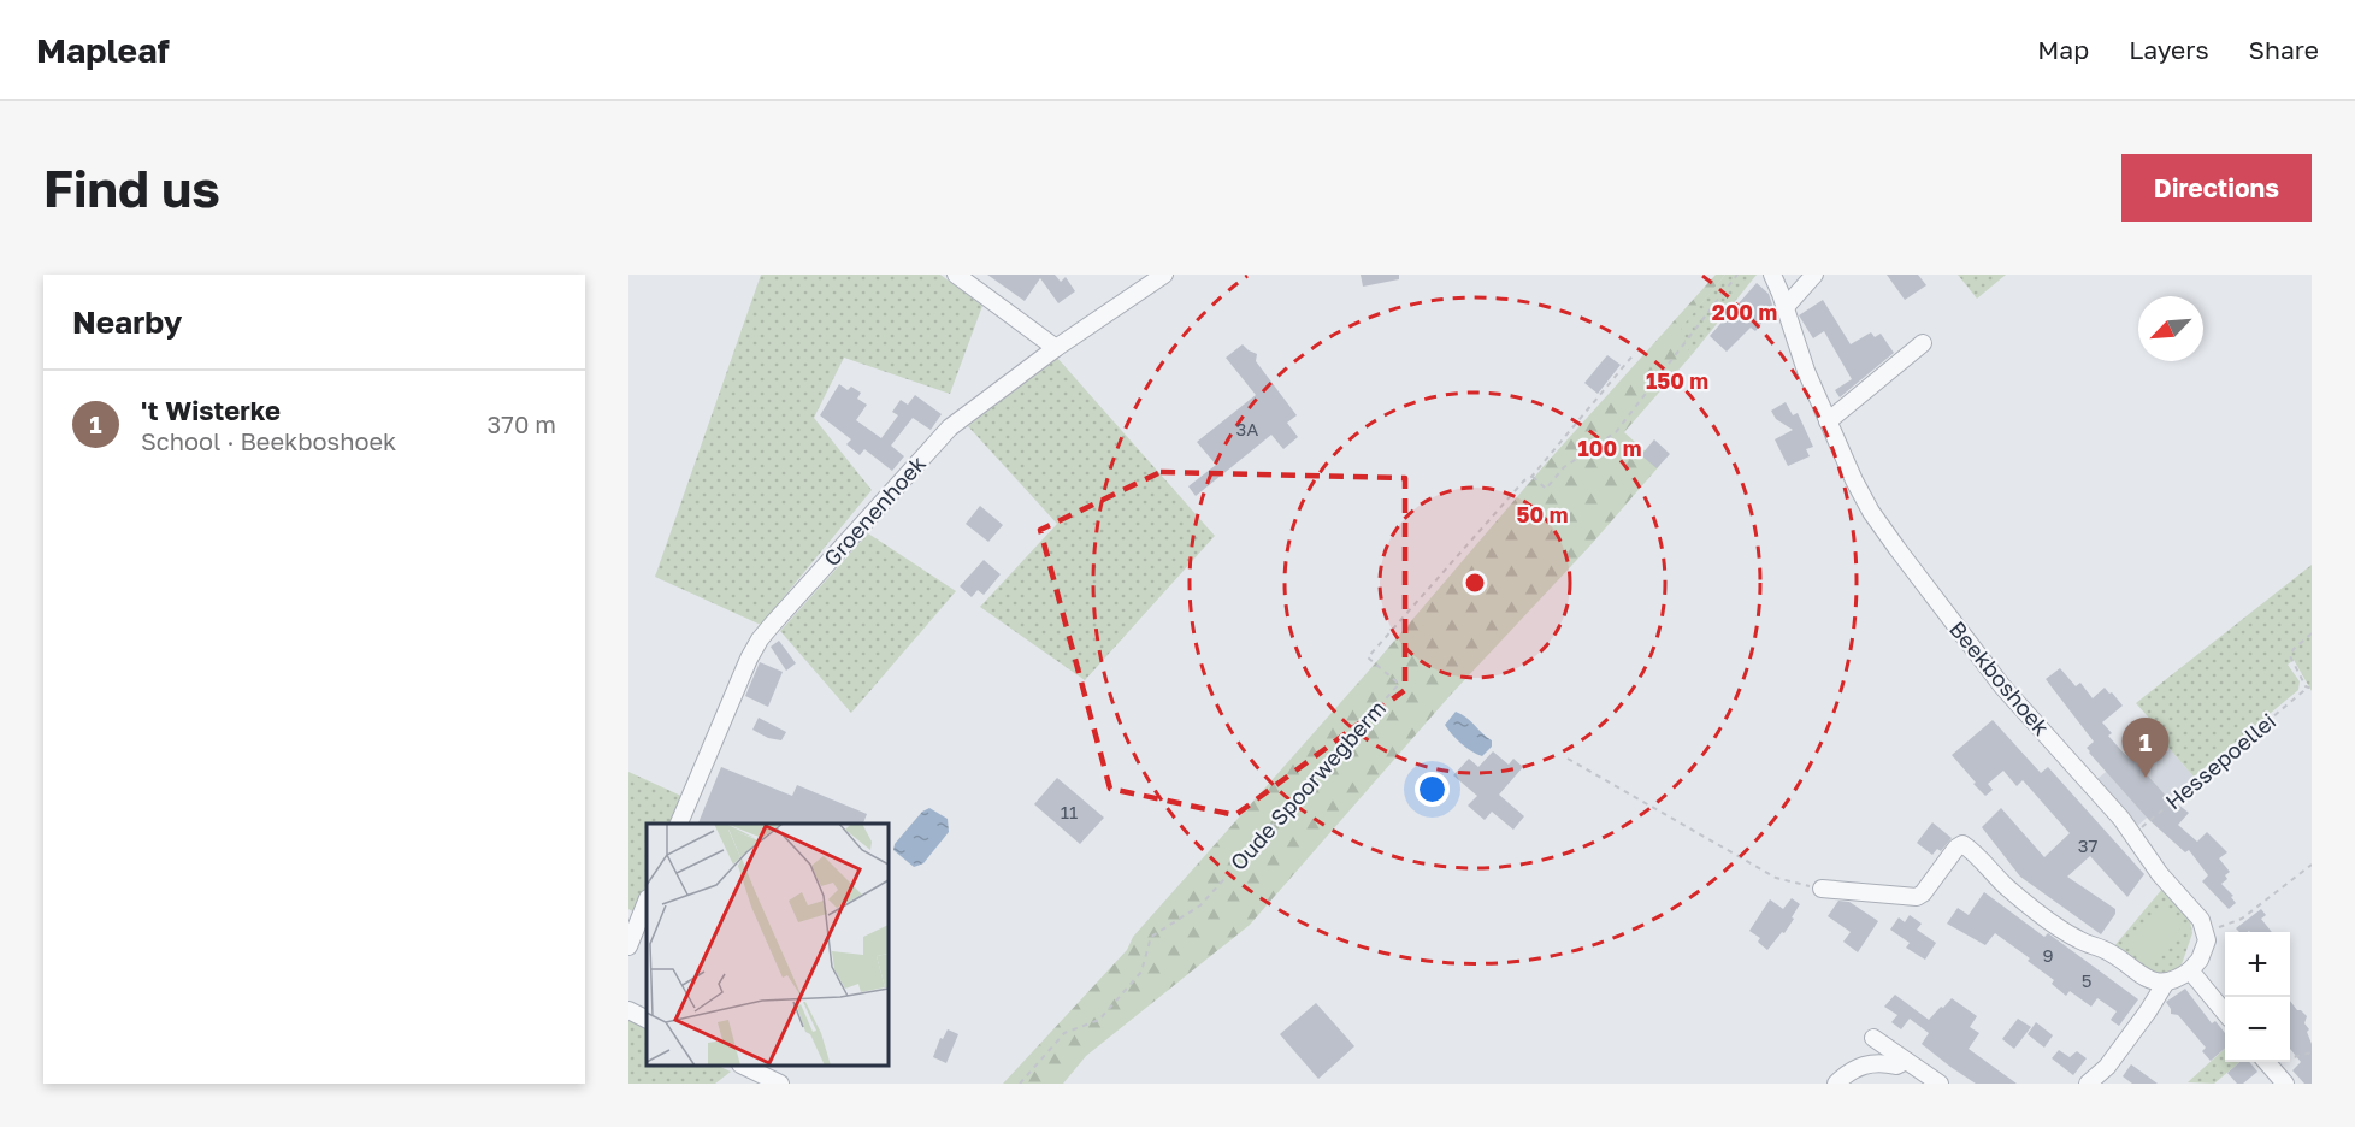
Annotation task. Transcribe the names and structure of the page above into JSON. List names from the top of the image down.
{
  "streets": {
    "street": ["Groenenhoek", "Beekboshoek"],
    "path": ["Hessepoellei", "Oude Spoorwegberm"]
  },
  "crossings": [
    ["Beekboshoek", "Hessepoellei"]
  ],
  "house_numbers": [
    "3A",
    "11",
    "37",
    "9",
    "5"
  ],
  "north": "bottom left",
  "page": {
    "header": "Mapleaf",
    "nav": ["Map", "Layers", "Share"],
    "buttons": "Directions",
    "title": "Find us",
    "heading": "Nearby",
    "list": [
      {
        "mark": "1",
        "name": "'t Wisterke",
        "note": "School · Beekboshoek",
        "value": "370 m"
      }
    ],
    "pins": "1",
    "map_buttons": ["+", "−"]
  },
  "rings": [
    "200 m",
    "150 m",
    "100 m",
    "50 m"
  ]
}
